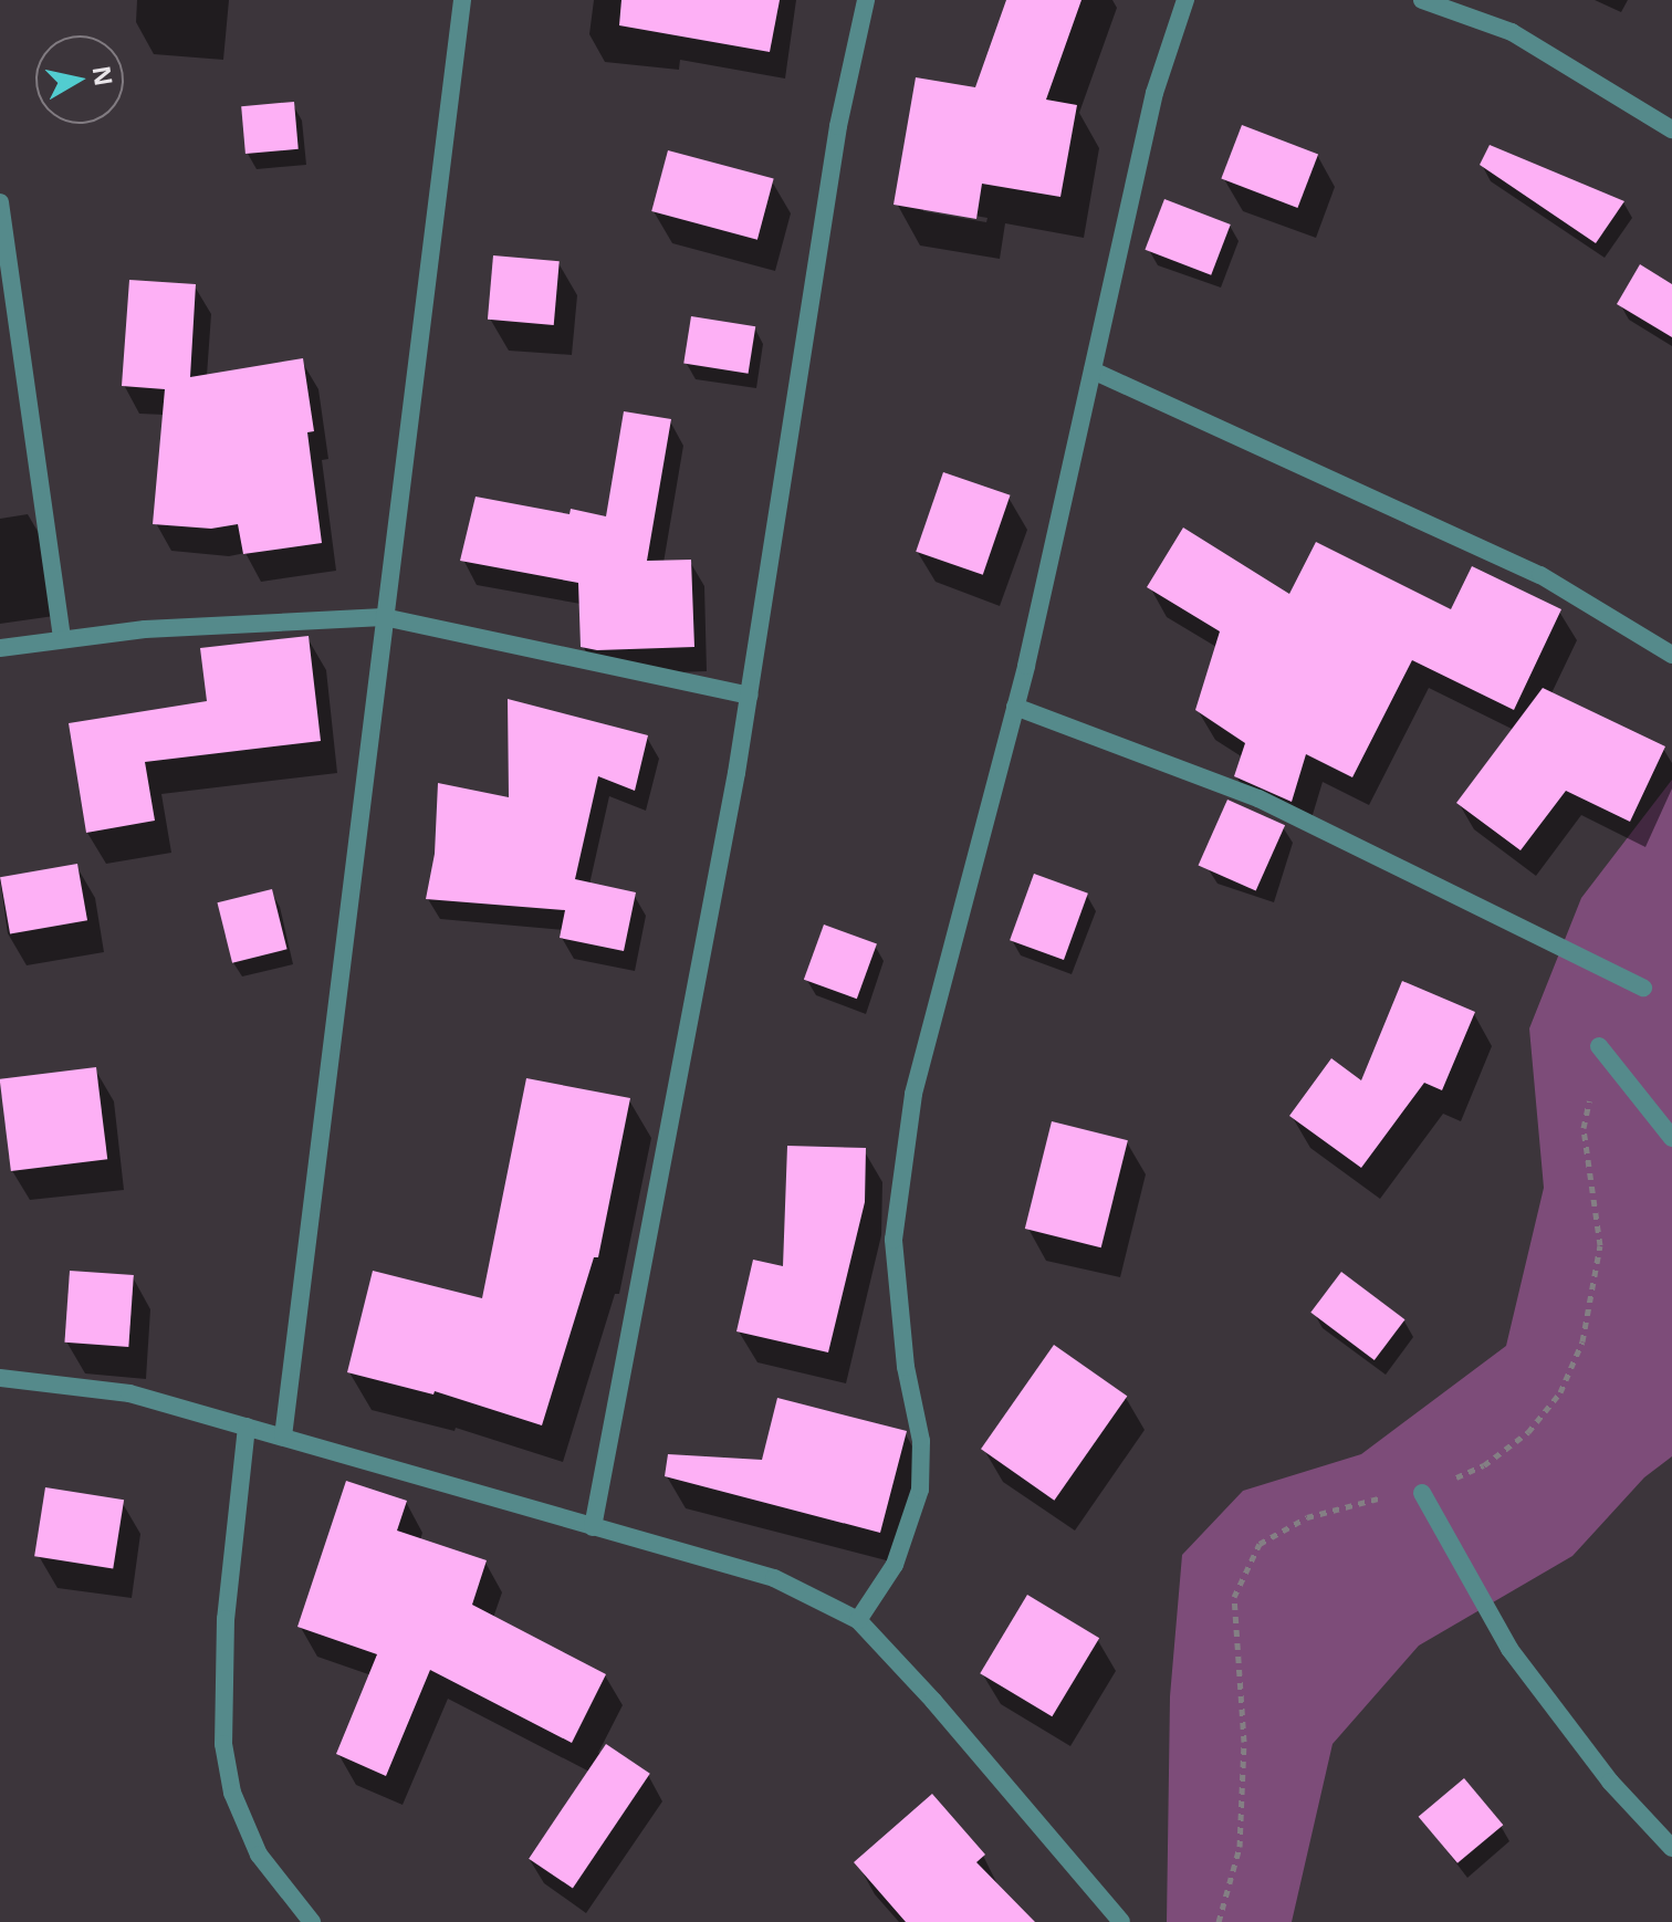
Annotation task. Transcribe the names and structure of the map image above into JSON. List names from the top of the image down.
{
  "north": "right"
}
